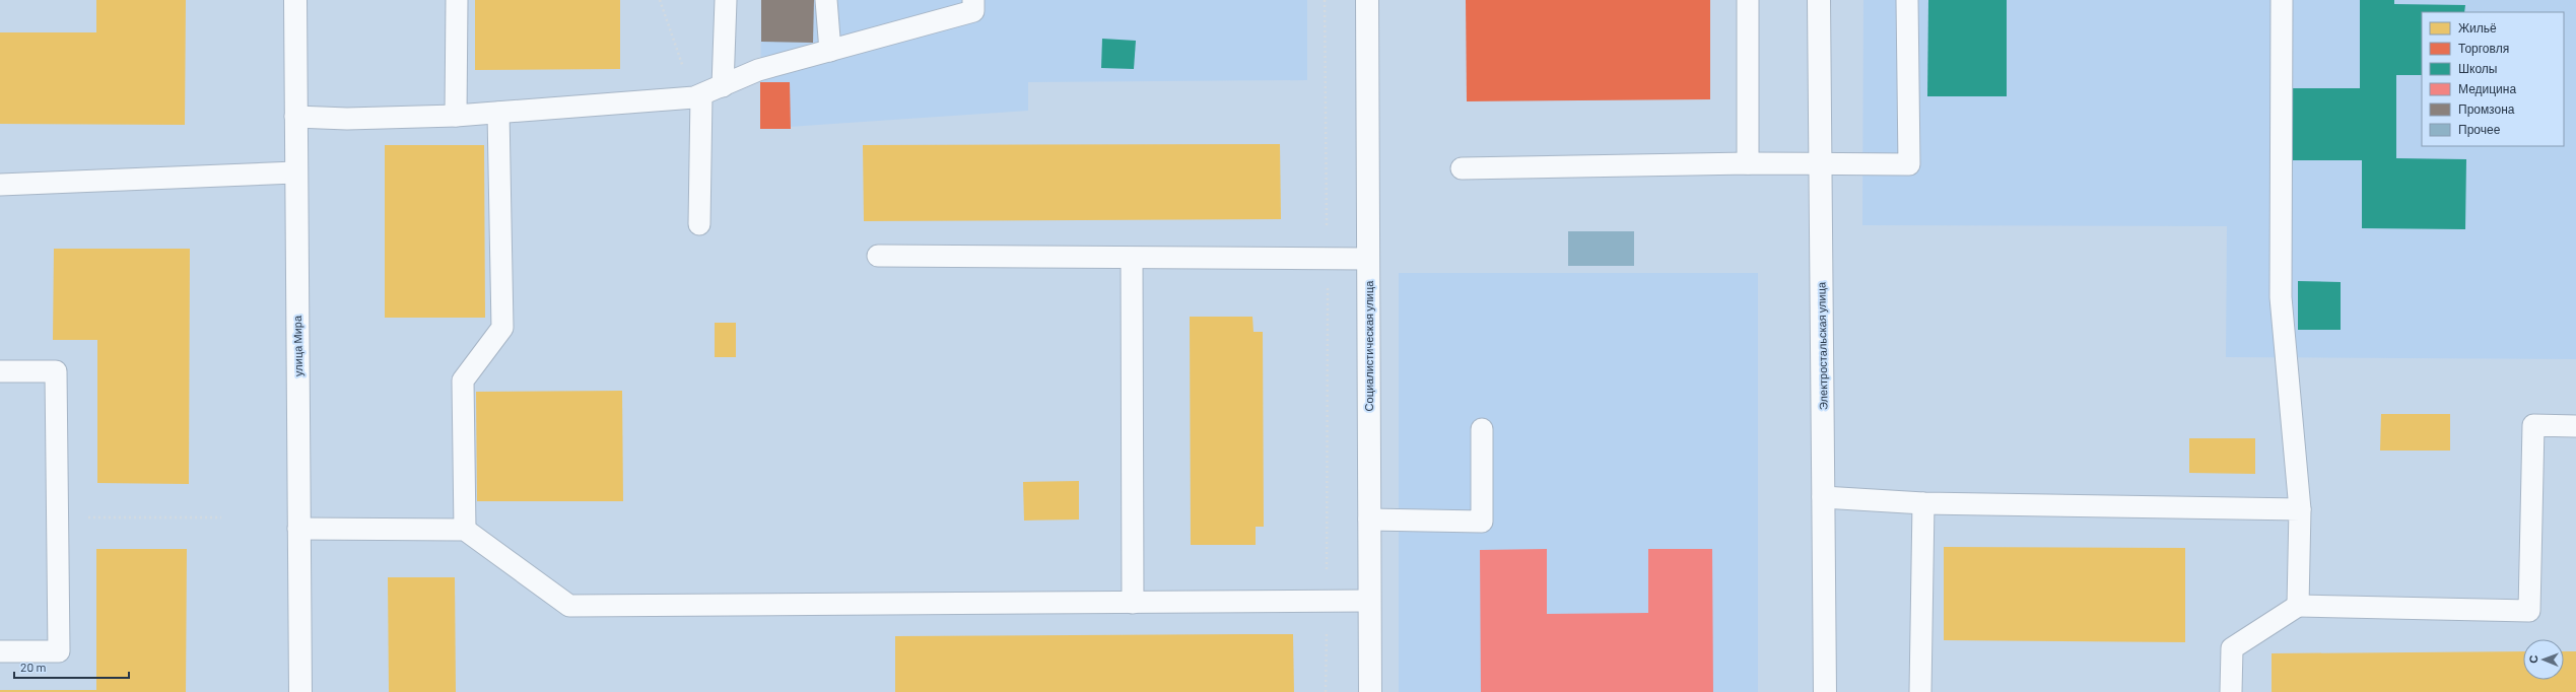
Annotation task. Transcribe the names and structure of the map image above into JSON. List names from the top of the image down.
{
  "streets": {
    "street": ["улица Мира", "Социалистическая улица", "Электростальская улица"]
  },
  "legend": [
    "Жильё",
    "Торговля",
    "Школы",
    "Медицина",
    "Промзона",
    "Прочее"
  ],
  "scale_bar": "20 m",
  "north": "left"
}
